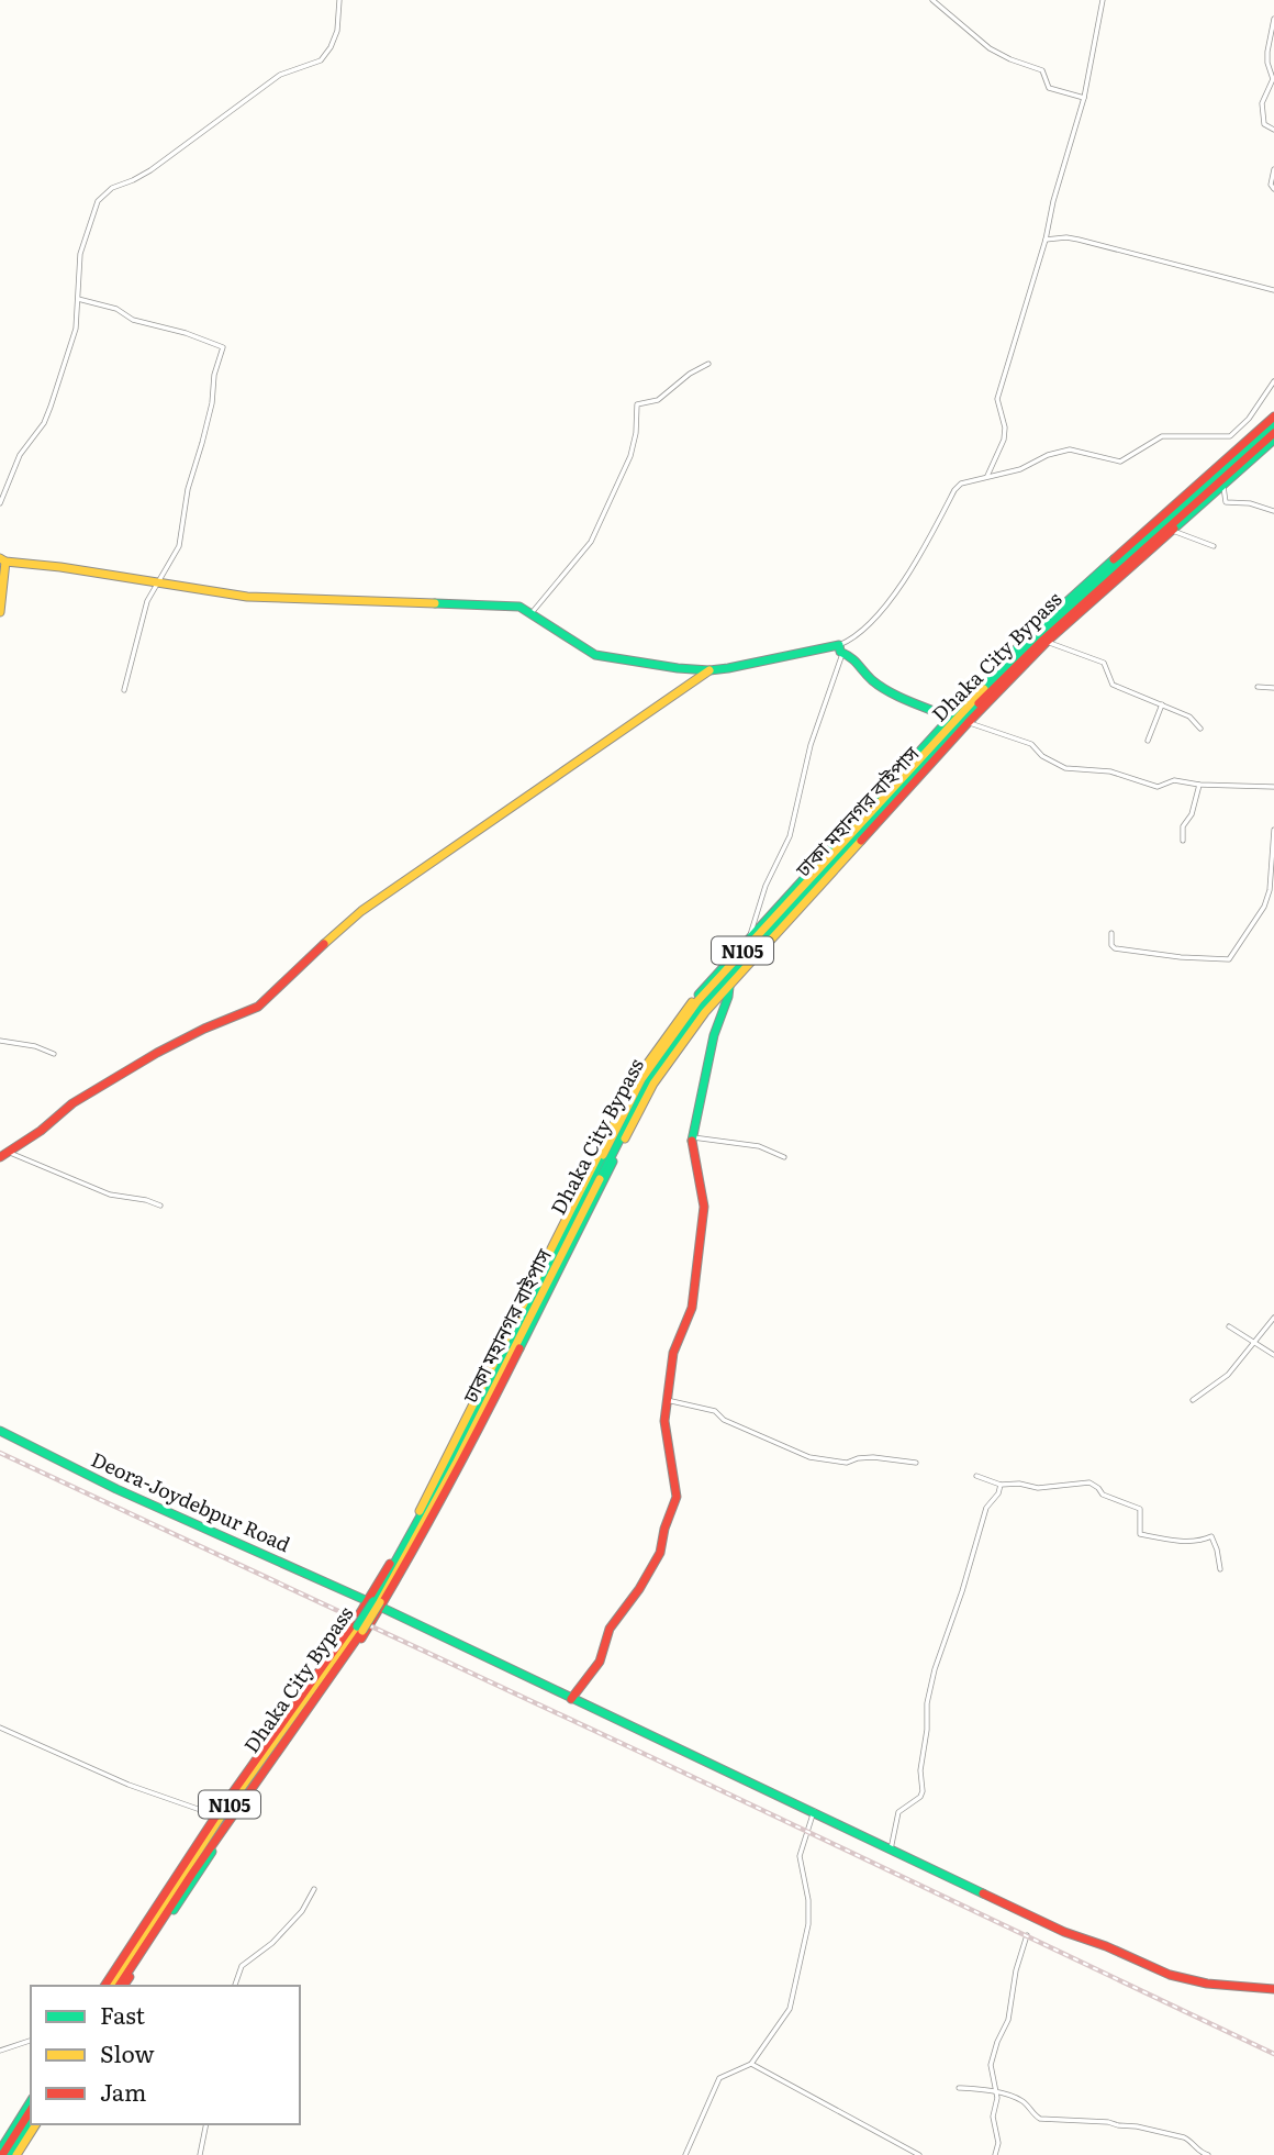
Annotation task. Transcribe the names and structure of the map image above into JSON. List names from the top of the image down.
{
  "streets": {
    "main road": [
      "Dhaka City Bypass",
      "ঢাকা মহানগর বাইপাস",
      "N105",
      "Deora-Joydebpur Road"
    ]
  },
  "crossings": [
    ["Dhaka City Bypass", "ঢাকা মহানগর বাইপাস"],
    ["Dhaka City Bypass", "Deora-Joydebpur Road"],
    ["ঢাকা মহানগর বাইপাস", "Deora-Joydebpur Road"]
  ],
  "legend": ["Fast", "Slow", "Jam"]
}
